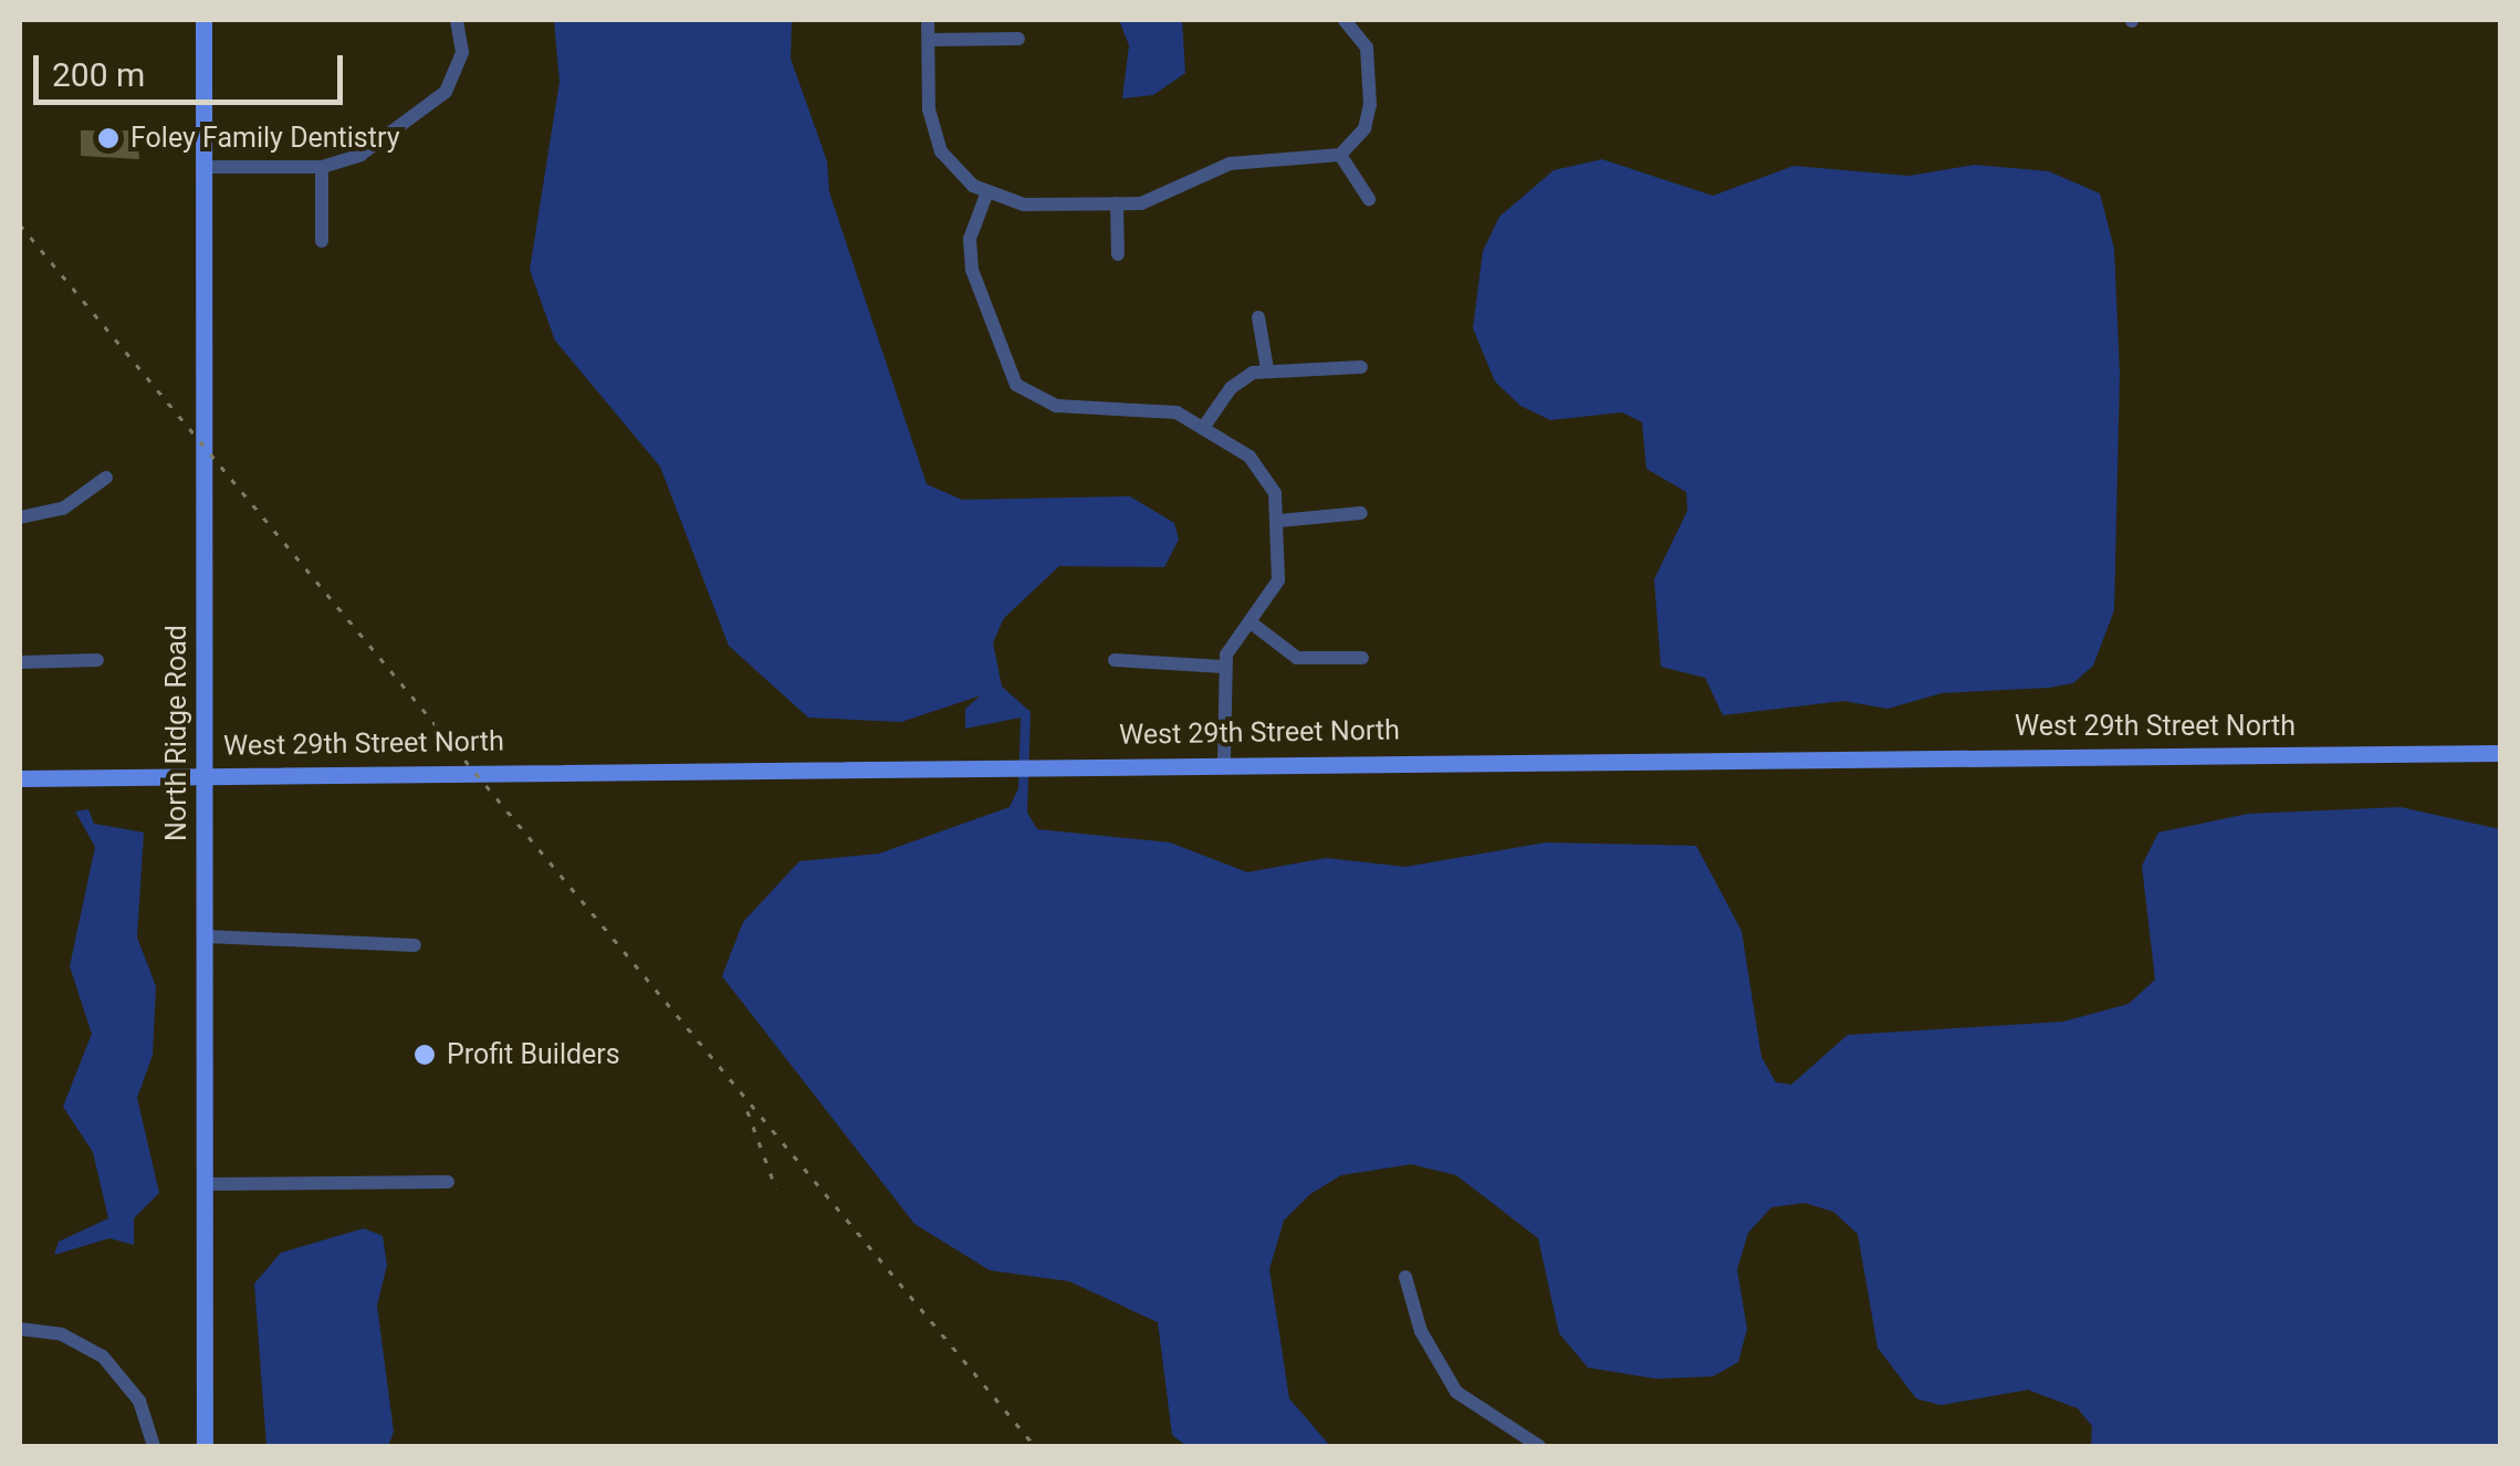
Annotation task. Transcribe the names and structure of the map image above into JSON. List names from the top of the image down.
{
  "streets": {
    "main road": ["West 29th Street North", "North Ridge Road"]
  },
  "crossings": [
    ["West 29th Street North", "North Ridge Road"]
  ],
  "places": ["Foley Family Dentistry", "Profit Builders"],
  "scale_bar": "200 m"
}
